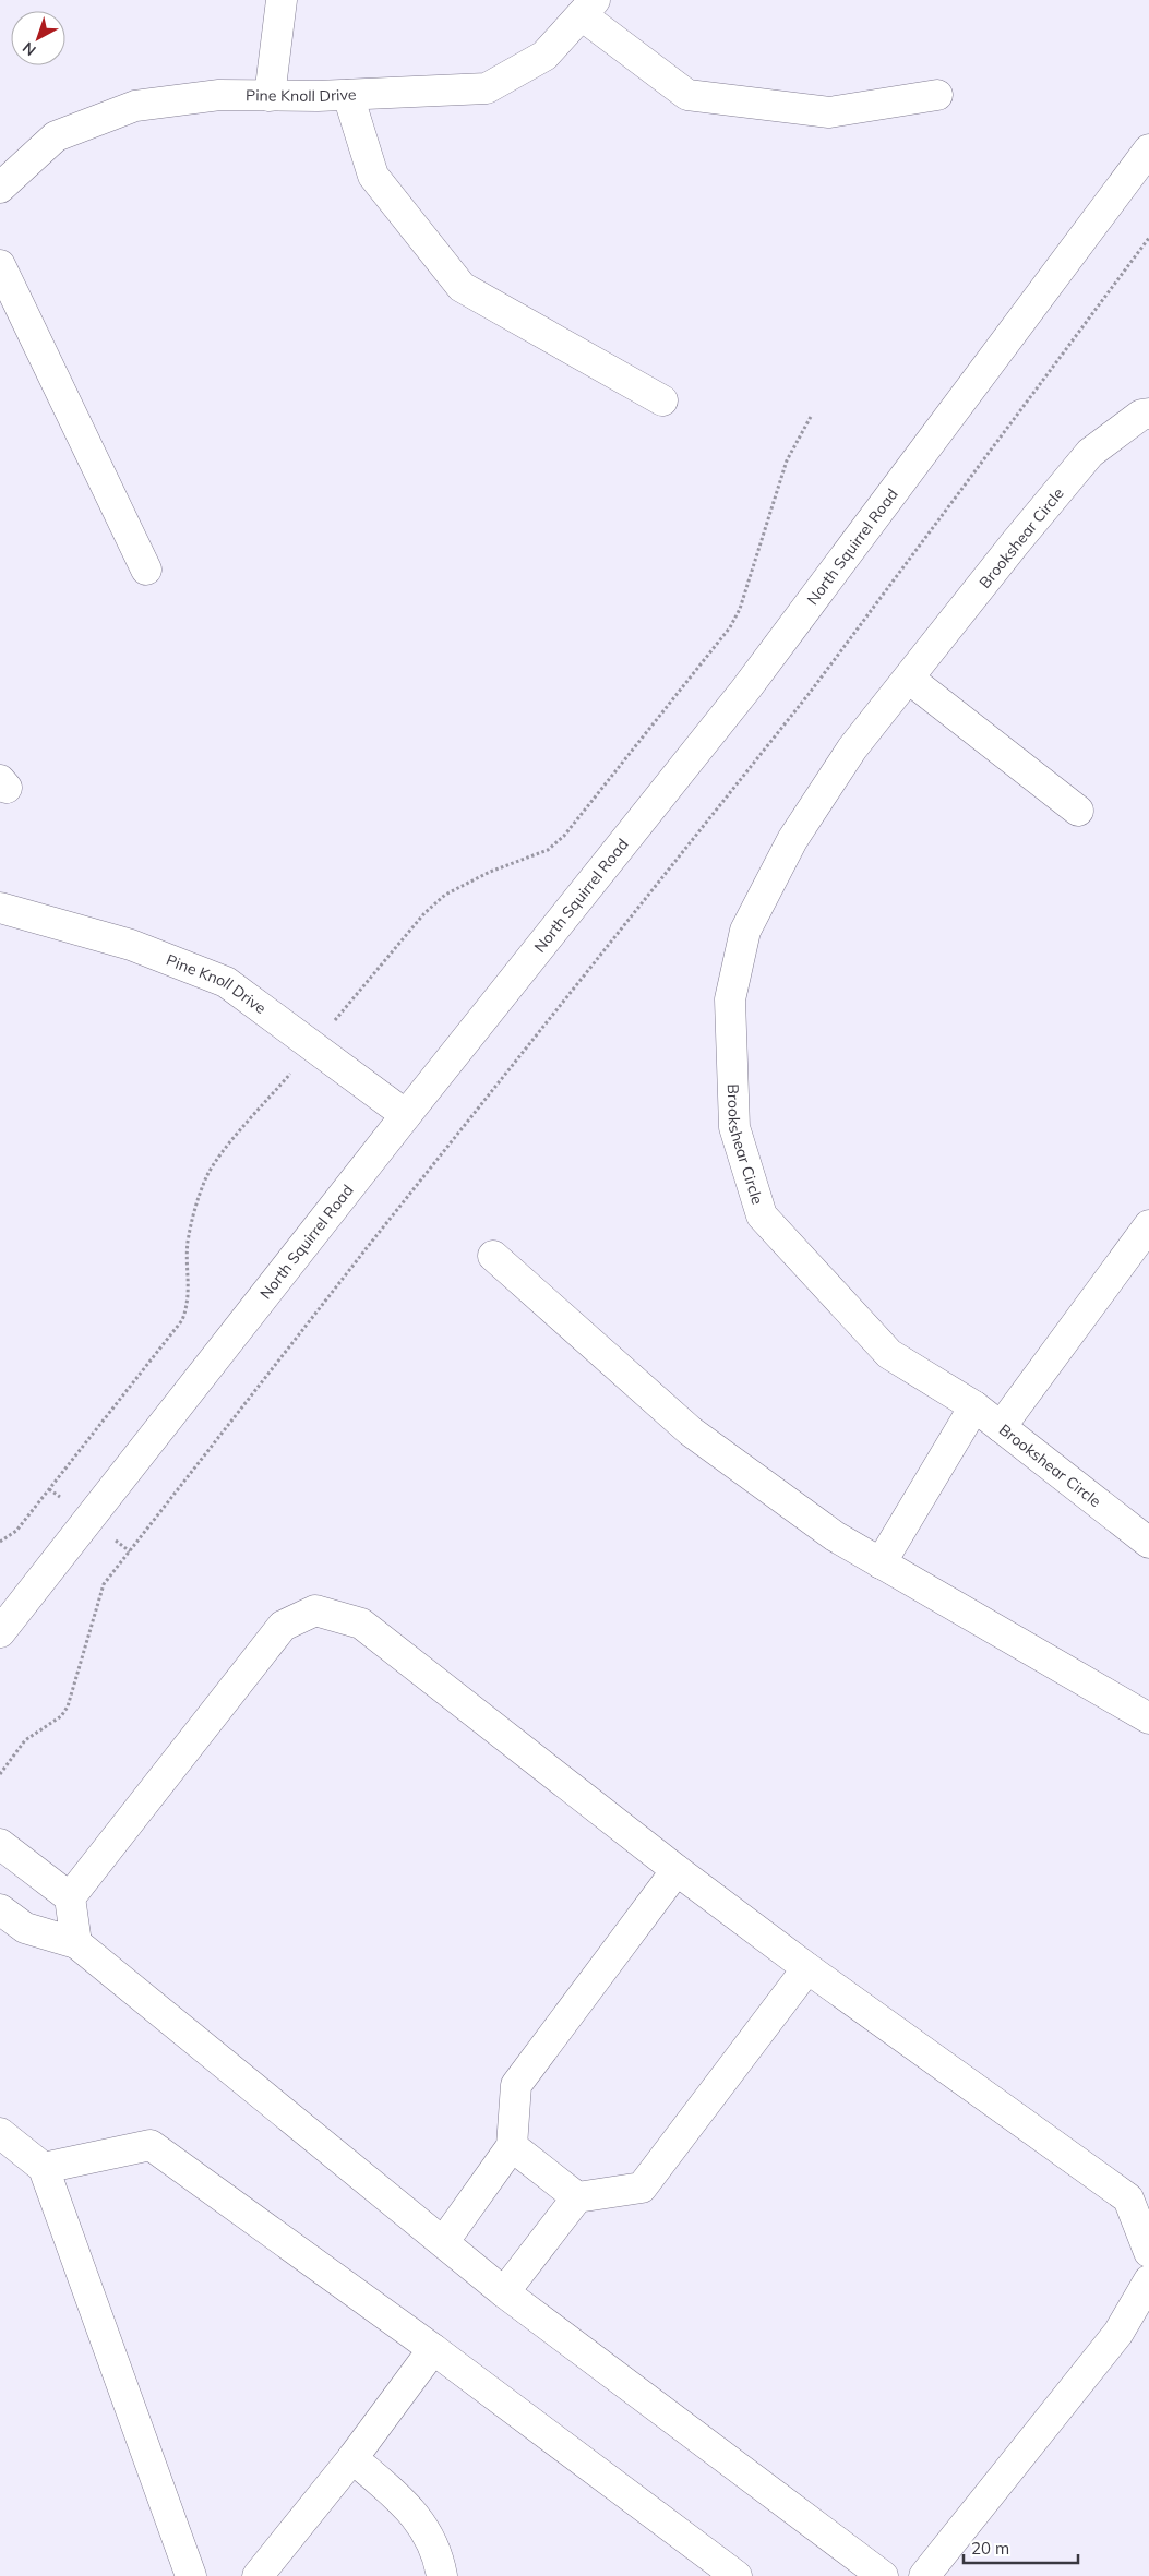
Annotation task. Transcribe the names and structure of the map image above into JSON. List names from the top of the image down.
{
  "streets": {
    "street": ["Pine Knoll Drive", "Brookshear Circle", "North Squirrel Road"]
  },
  "crossings": [
    ["Pine Knoll Drive", "North Squirrel Road"]
  ],
  "scale_bar": "20 m",
  "north": "bottom left"
}
